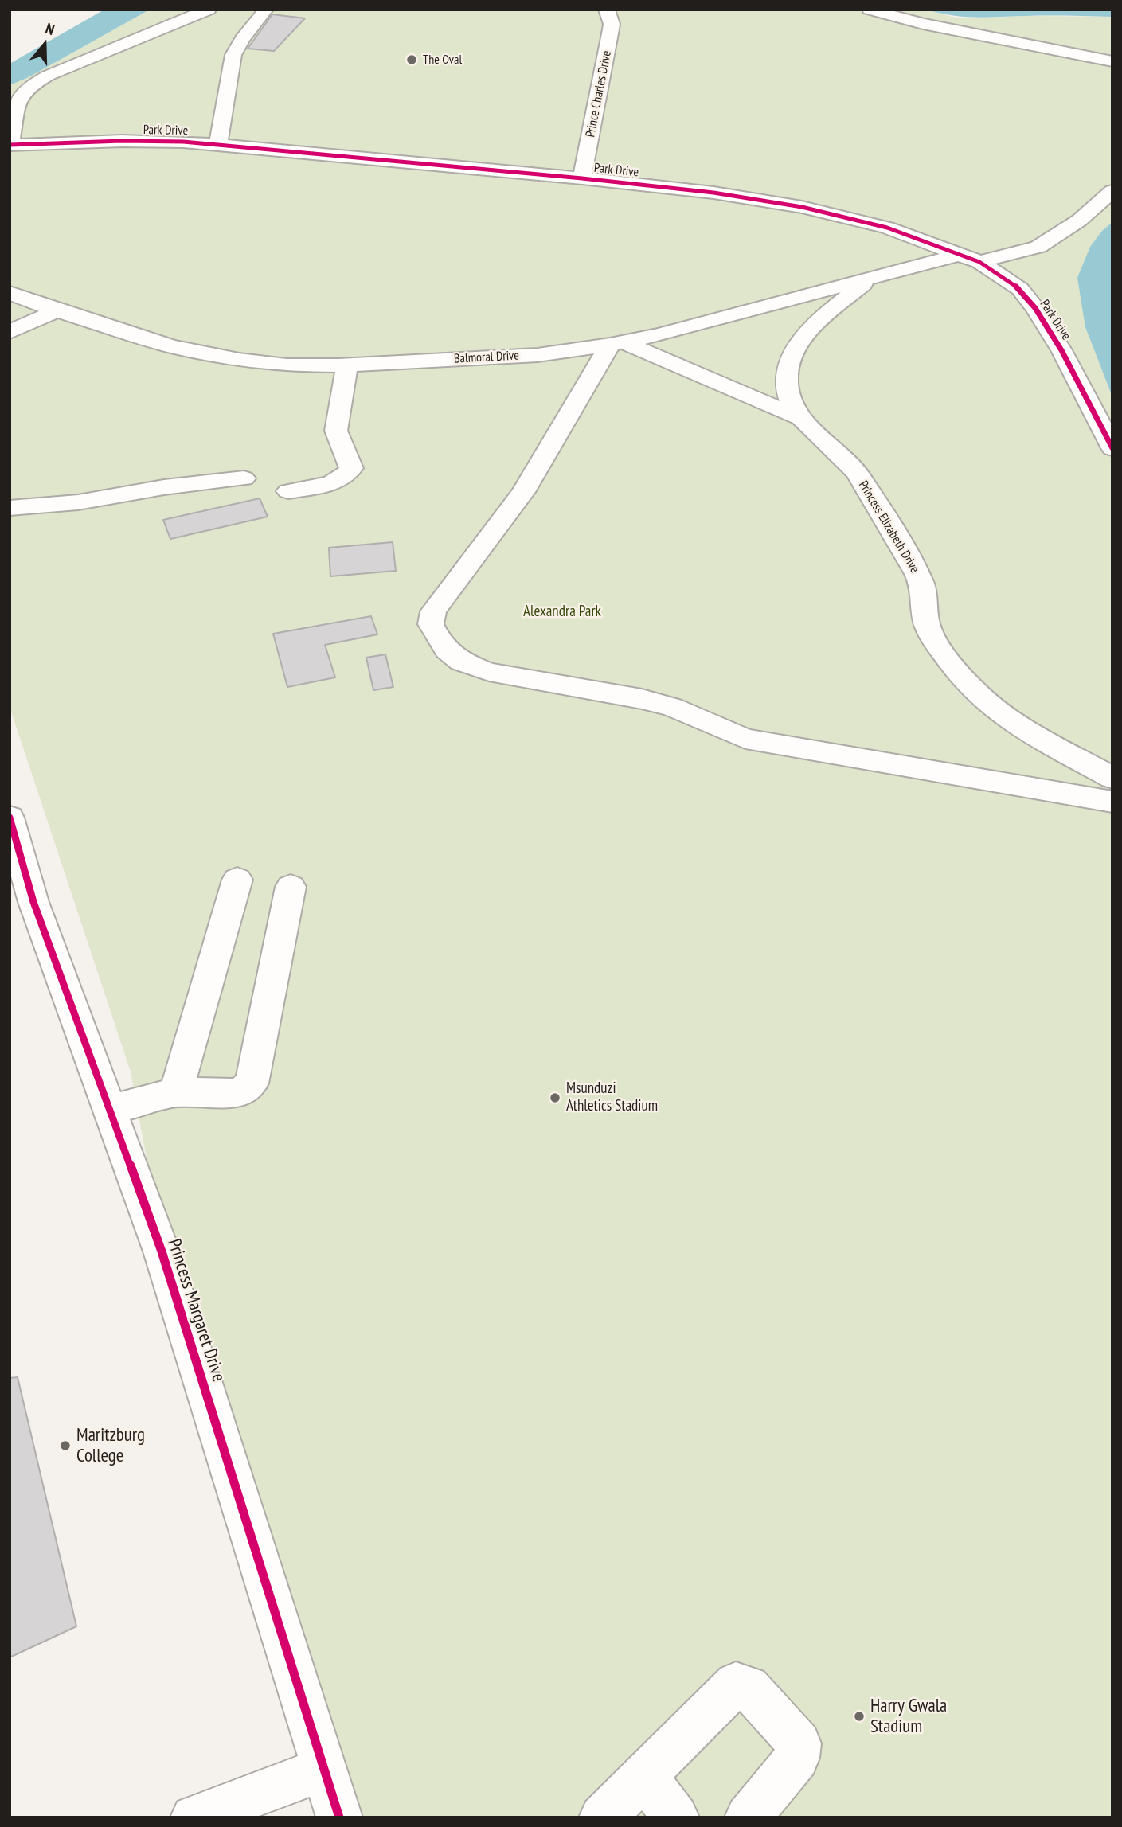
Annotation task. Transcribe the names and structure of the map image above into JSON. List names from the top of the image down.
{
  "streets": {
    "street": [
      "Prince Charles Drive",
      "Park Drive",
      "Balmoral Drive",
      "Princess Elizabeth Drive",
      "Princess Margaret Drive"
    ]
  },
  "crossings": [
    ["Prince Charles Drive", "Park Drive"],
    ["Park Drive", "Balmoral Drive"],
    ["Balmoral Drive", "Princess Elizabeth Drive"]
  ],
  "parks": ["Alexandra Park"],
  "places": [
    "The Oval",
    "Msunduzi Athletics Stadium",
    "Maritzburg College",
    "Harry Gwala Stadium"
  ],
  "north": "top"
}
